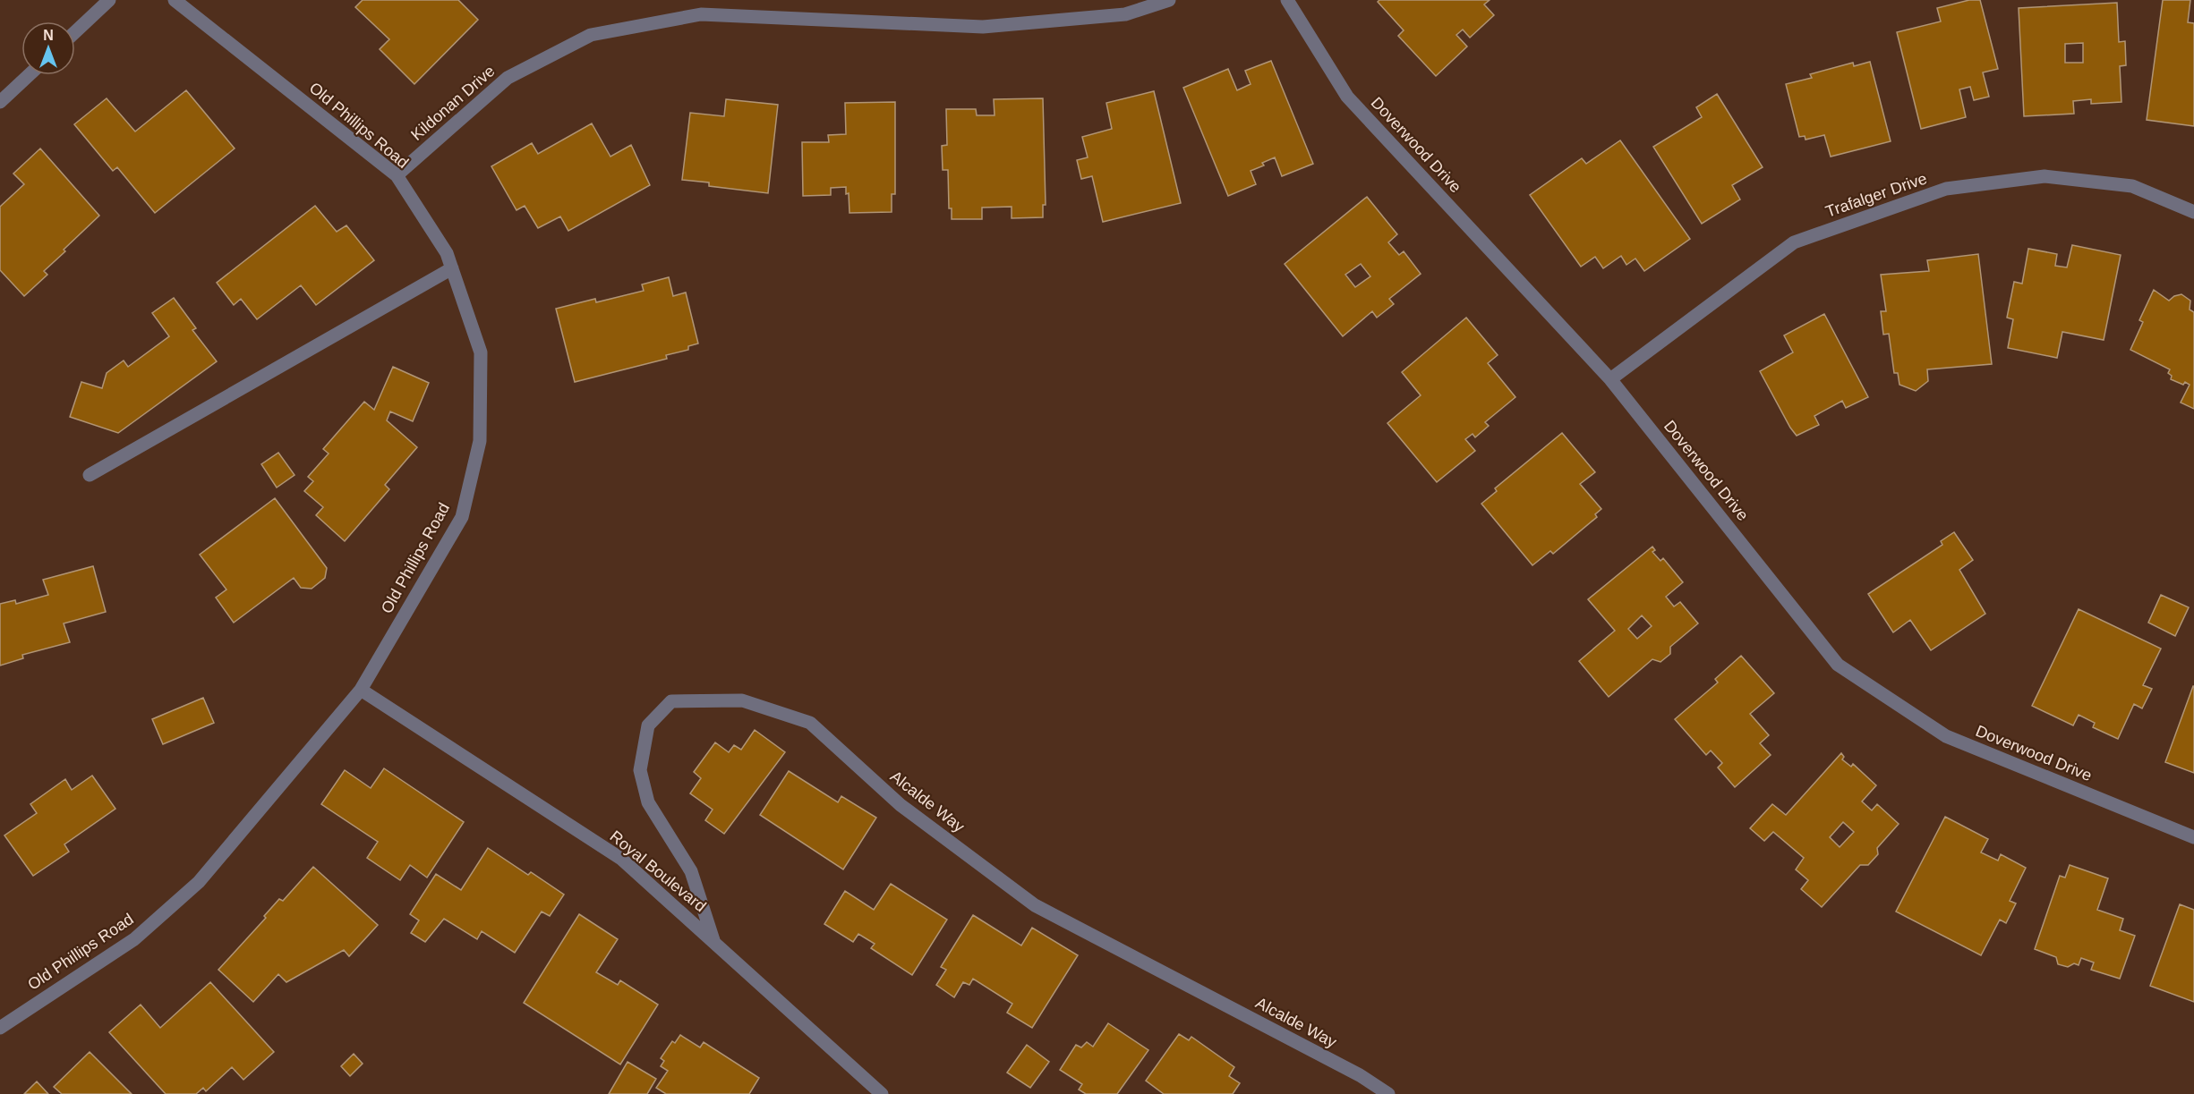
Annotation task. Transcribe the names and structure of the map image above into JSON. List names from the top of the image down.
{
  "streets": {
    "street": [
      "Kildonan Drive",
      "Old Phillips Road",
      "Doverwood Drive",
      "Trafalger Drive",
      "Alcalde Way",
      "Royal Boulevard"
    ]
  },
  "crossings": [
    ["Kildonan Drive", "Old Phillips Road"],
    ["Old Phillips Road", "Royal Boulevard"],
    ["Doverwood Drive", "Trafalger Drive"],
    ["Alcalde Way", "Royal Boulevard"]
  ],
  "north": "top"
}
